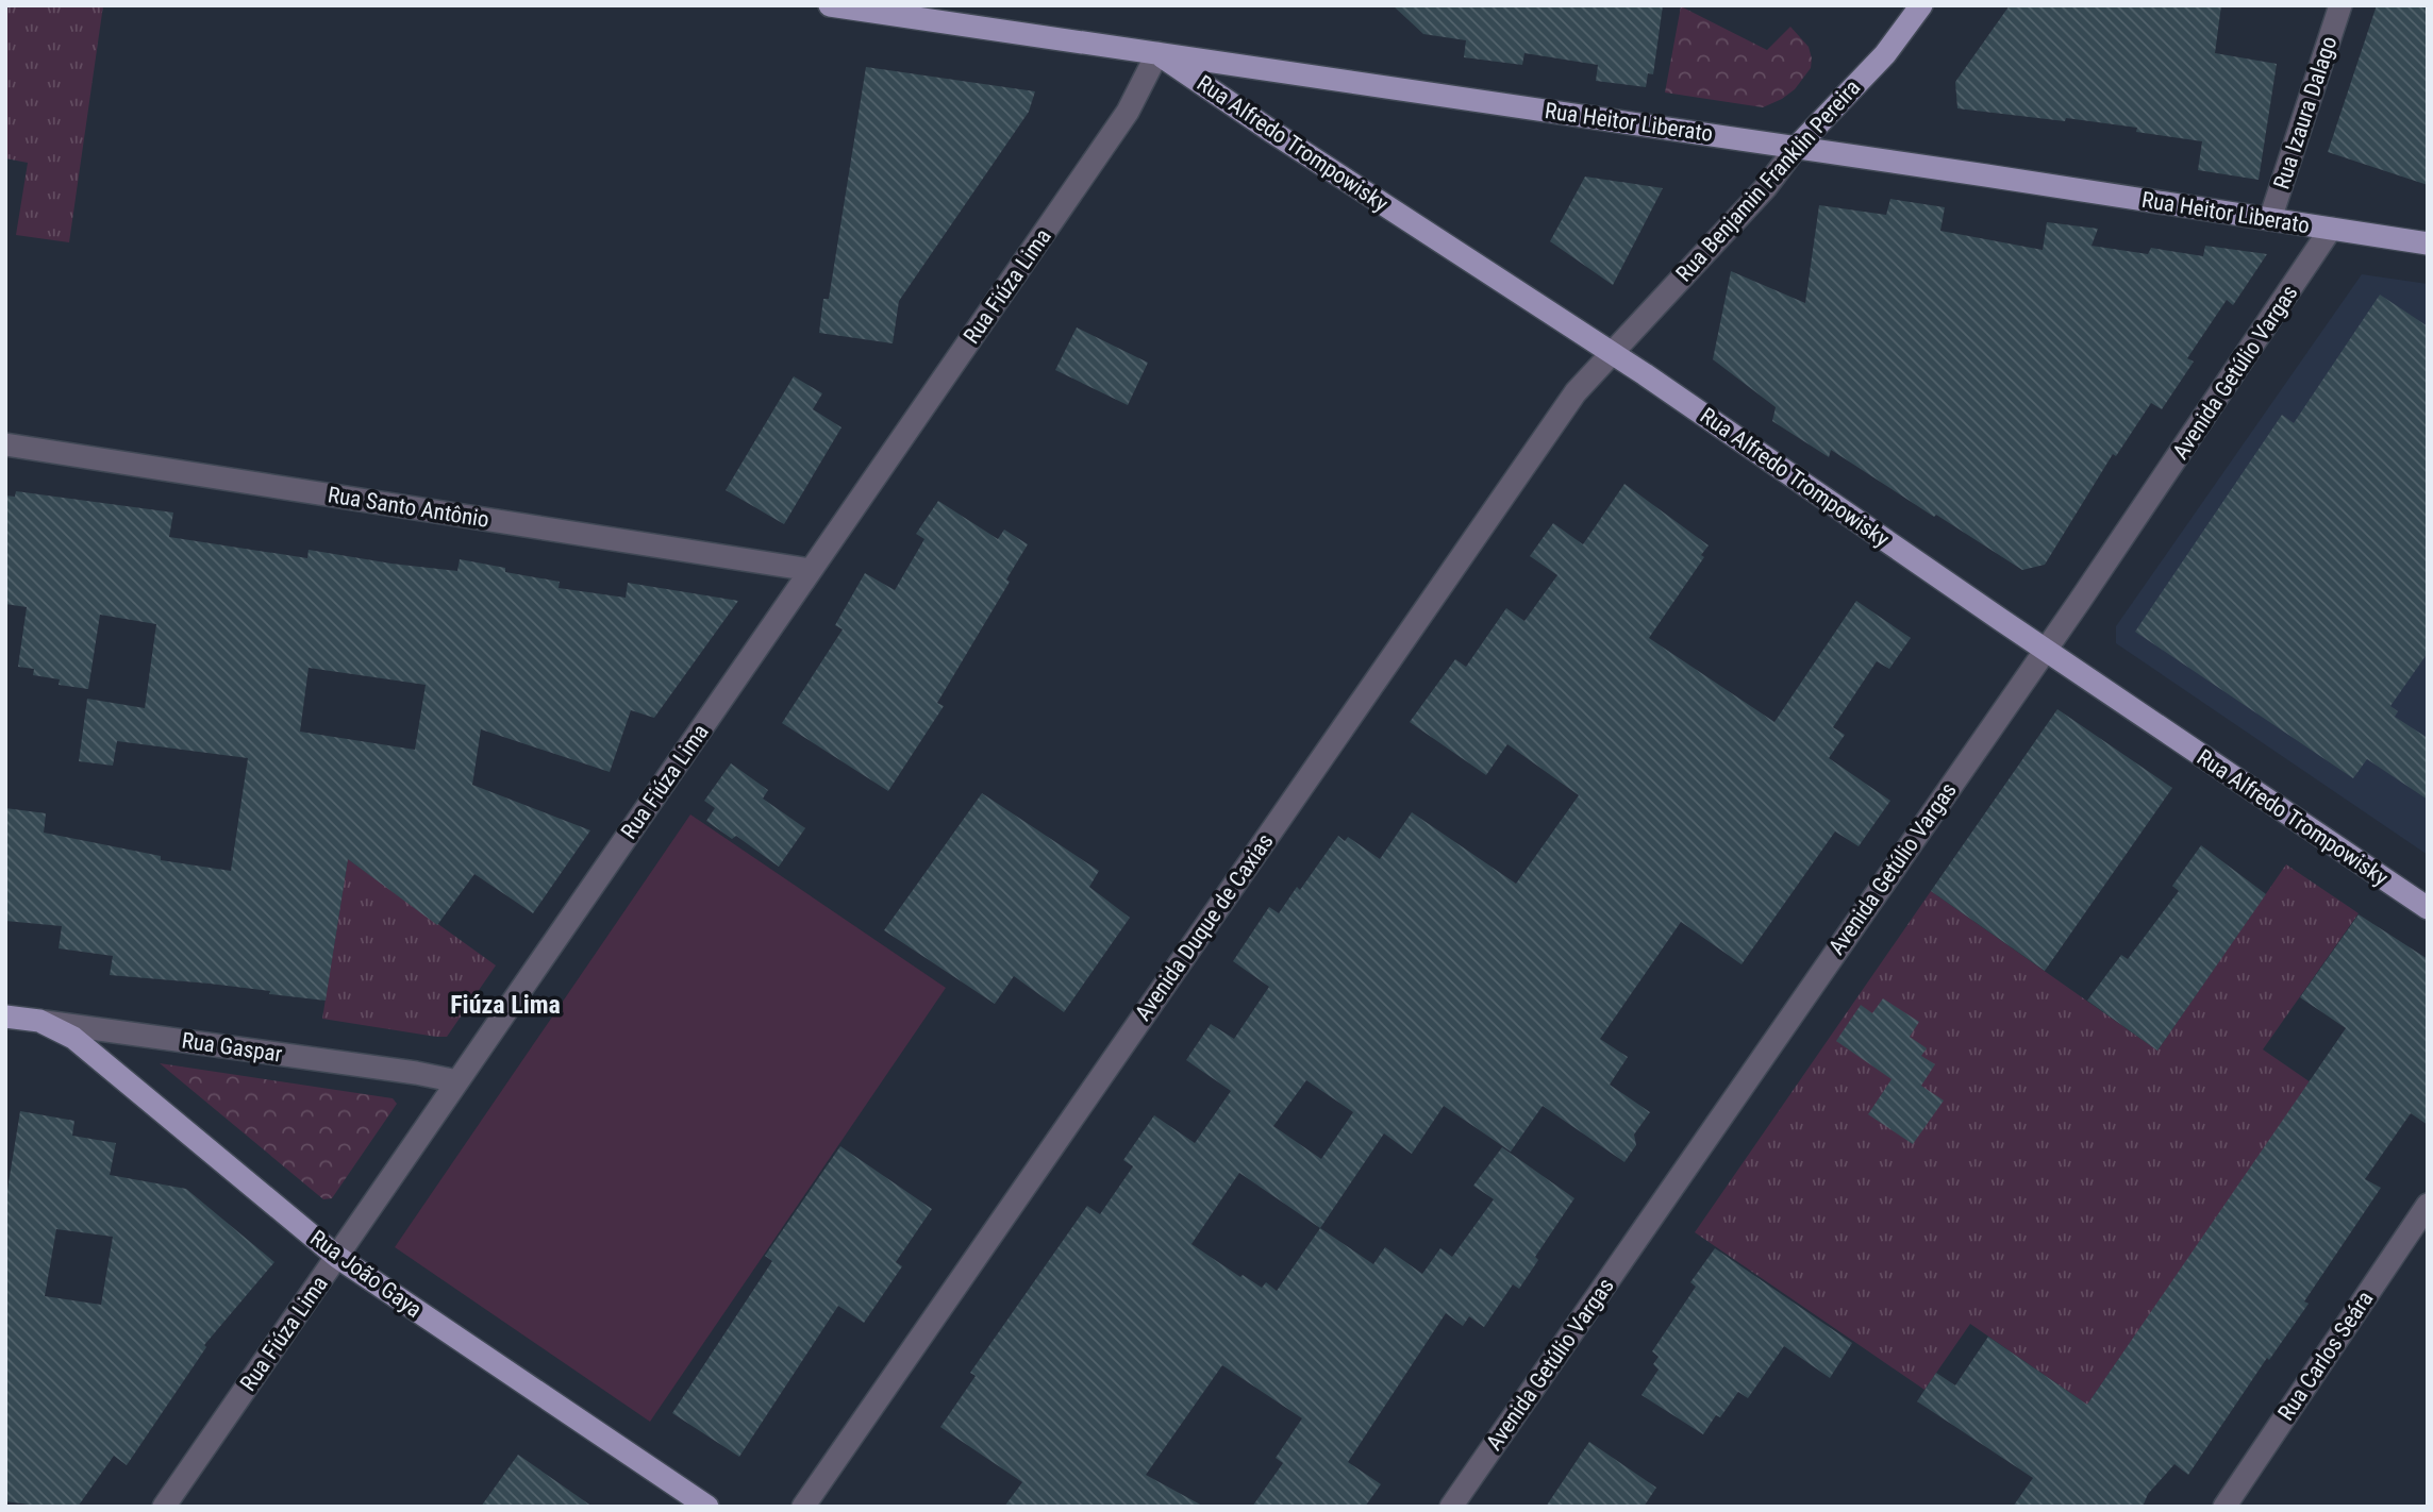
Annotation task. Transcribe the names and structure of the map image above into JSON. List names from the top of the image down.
{
  "streets": {
    "main road": [
      "Rua Heitor Liberato",
      "Rua Alfredo Trompowisky",
      "Rua Benjamin Franklin Pereira",
      "Rua Gaspar",
      "Rua João Gaya"
    ],
    "street": [
      "Rua Izaura Dalago",
      "Rua Fiúza Lima",
      "Avenida Getúlio Vargas",
      "Rua Santo Antônio",
      "Avenida Duque de Caxias",
      "Rua Carlos Seára"
    ]
  },
  "crossings": [
    ["Rua Izaura Dalago", "Rua Heitor Liberato"],
    ["Rua Heitor Liberato", "Rua Alfredo Trompowisky"],
    ["Rua Heitor Liberato", "Rua Benjamin Franklin Pereira"],
    ["Rua Heitor Liberato", "Rua Fiúza Lima"],
    ["Rua Heitor Liberato", "Avenida Getúlio Vargas"],
    ["Rua Alfredo Trompowisky", "Rua Benjamin Franklin Pereira"],
    ["Rua Alfredo Trompowisky", "Rua Fiúza Lima"],
    ["Rua Alfredo Trompowisky", "Avenida Getúlio Vargas"],
    ["Rua Alfredo Trompowisky", "Avenida Duque de Caxias"],
    ["Rua Benjamin Franklin Pereira", "Avenida Duque de Caxias"],
    ["Rua Fiúza Lima", "Rua Santo Antônio"],
    ["Rua Fiúza Lima", "Rua Gaspar"],
    ["Rua Fiúza Lima", "Rua João Gaya"],
    ["Rua Gaspar", "Rua João Gaya"]
  ],
  "districts": ["Fiúza Lima"]
}
